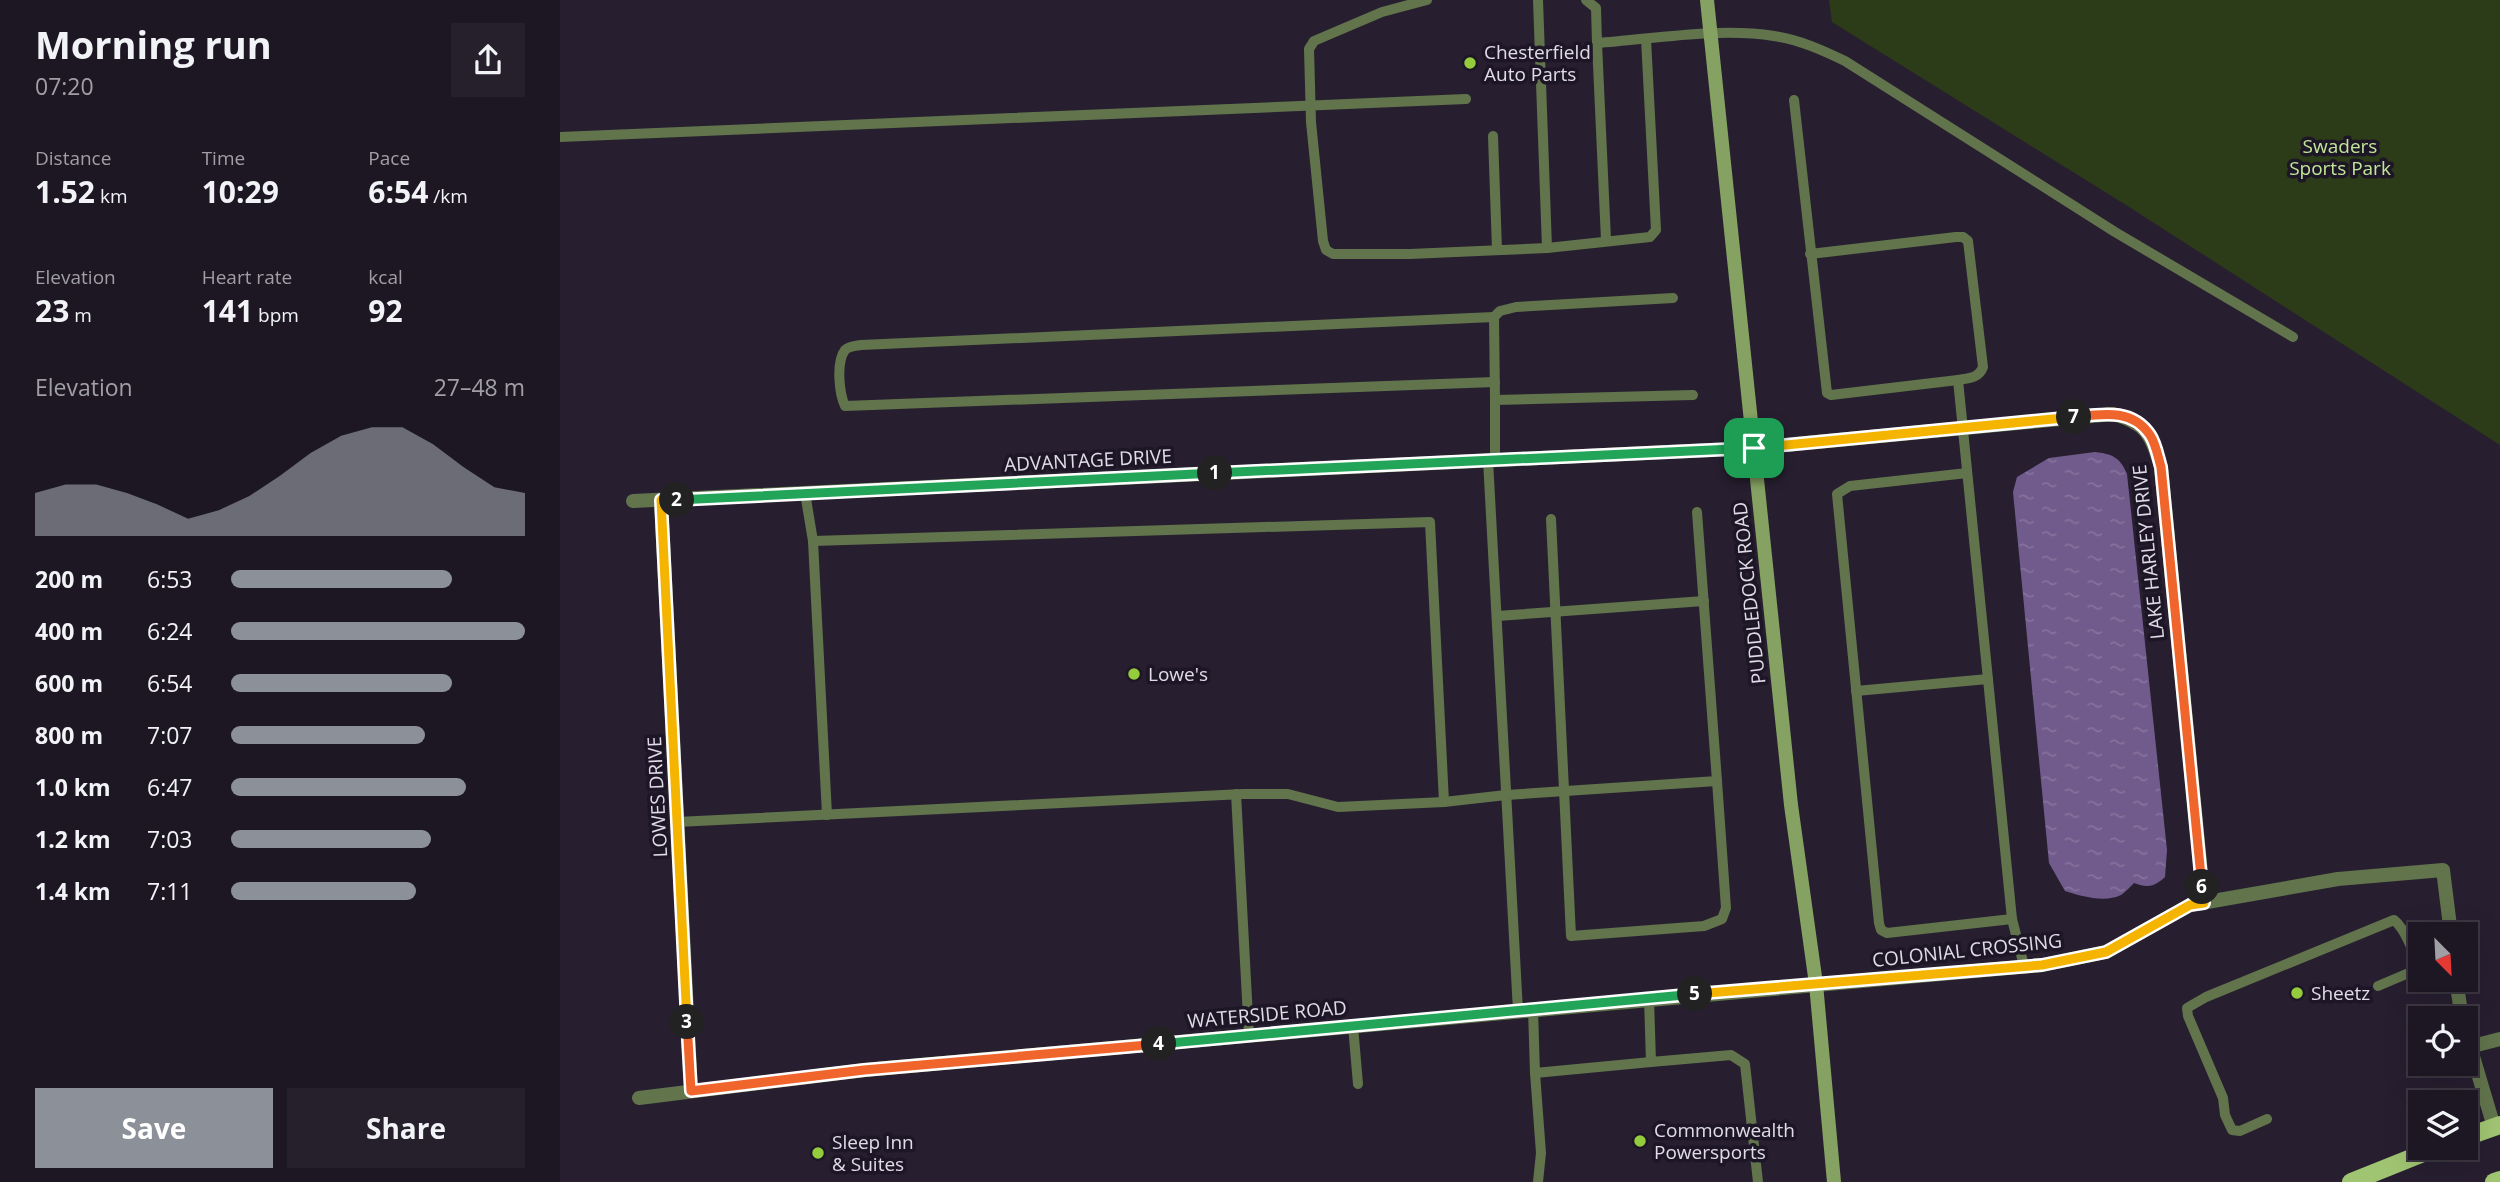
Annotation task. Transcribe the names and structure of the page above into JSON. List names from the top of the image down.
{
  "streets": {
    "main road": ["PUDDLEDOCK ROAD"],
    "street": [
      "ADVANTAGE DRIVE",
      "LAKE HARLEY DRIVE",
      "LOWES DRIVE",
      "COLONIAL CROSSING",
      "WATERSIDE ROAD"
    ]
  },
  "crossings": [
    ["ADVANTAGE DRIVE", "LAKE HARLEY DRIVE"],
    ["ADVANTAGE DRIVE", "PUDDLEDOCK ROAD"],
    ["ADVANTAGE DRIVE", "LOWES DRIVE"],
    ["LAKE HARLEY DRIVE", "PUDDLEDOCK ROAD"],
    ["LAKE HARLEY DRIVE", "COLONIAL CROSSING"],
    ["PUDDLEDOCK ROAD", "COLONIAL CROSSING"],
    ["PUDDLEDOCK ROAD", "WATERSIDE ROAD"],
    ["LOWES DRIVE", "WATERSIDE ROAD"],
    ["COLONIAL CROSSING", "WATERSIDE ROAD"]
  ],
  "parks": ["Swaders Sports Park"],
  "places": [
    "Chesterfield Auto Parts",
    "Lowe's",
    "Sheetz",
    "Commonwealth Powersports",
    "Sleep Inn & Suites"
  ],
  "north": "bottom right",
  "page": {
    "heading": ["Morning run", "07:20"],
    "stats": [
      ["Distance", "1.52 km"],
      ["Time", "10:29"],
      ["Pace", "6:54 /km"],
      ["Elevation", "23 m"],
      ["Heart rate", "141 bpm"],
      ["kcal", "92"]
    ],
    "chart": ["Elevation", "27–48 m"],
    "pins": [
      "7",
      "1",
      "2",
      "6",
      "5",
      "3",
      "4"
    ],
    "list": [
      {
        "name": "200 m",
        "note": "6:53"
      },
      {
        "name": "400 m",
        "note": "6:24"
      },
      {
        "name": "600 m",
        "note": "6:54"
      },
      {
        "name": "800 m",
        "note": "7:07"
      },
      {
        "name": "1.0 km",
        "note": "6:47"
      },
      {
        "name": "1.2 km",
        "note": "7:03"
      },
      {
        "name": "1.4 km",
        "note": "7:11"
      }
    ],
    "buttons": ["Save", "Share"]
  }
}
